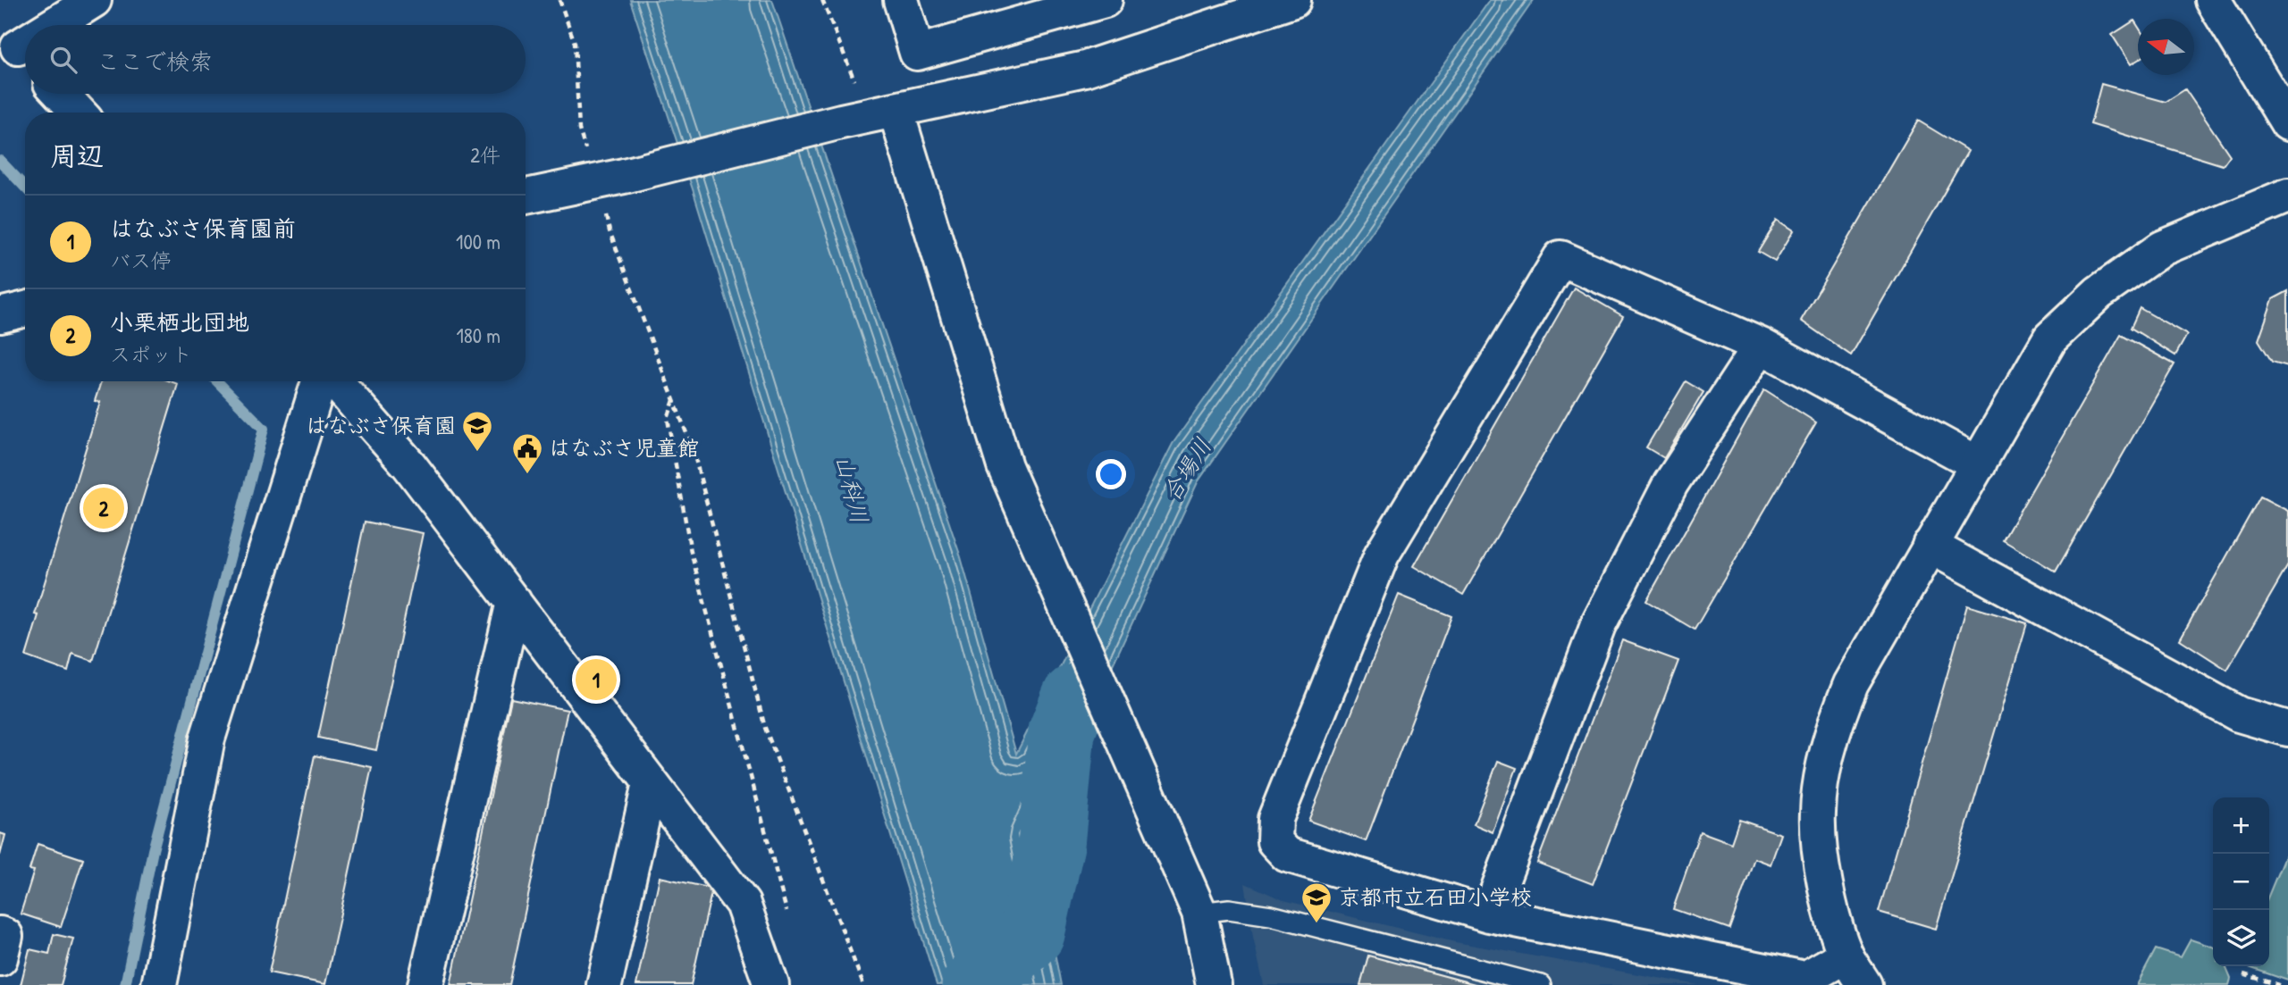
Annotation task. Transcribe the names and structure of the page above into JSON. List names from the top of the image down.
{
  "water": ["合場川", "山科川"],
  "places": {
    "school or university": ["はなぶさ保育園", "京都市立石田小学校"],
    "public building": ["はなぶさ児童館"]
  },
  "north": "left",
  "page": {
    "search": "ここで検索",
    "heading": ["周辺", "2件"],
    "list": [
      {
        "mark": "1",
        "name": "はなぶさ保育園前",
        "note": "バス停",
        "value": "100 m"
      },
      {
        "mark": "2",
        "name": "小栗栖北団地",
        "note": "スポット",
        "value": "180 m"
      }
    ],
    "pins": ["2", "1"],
    "map_buttons": ["+", "−"]
  }
}
